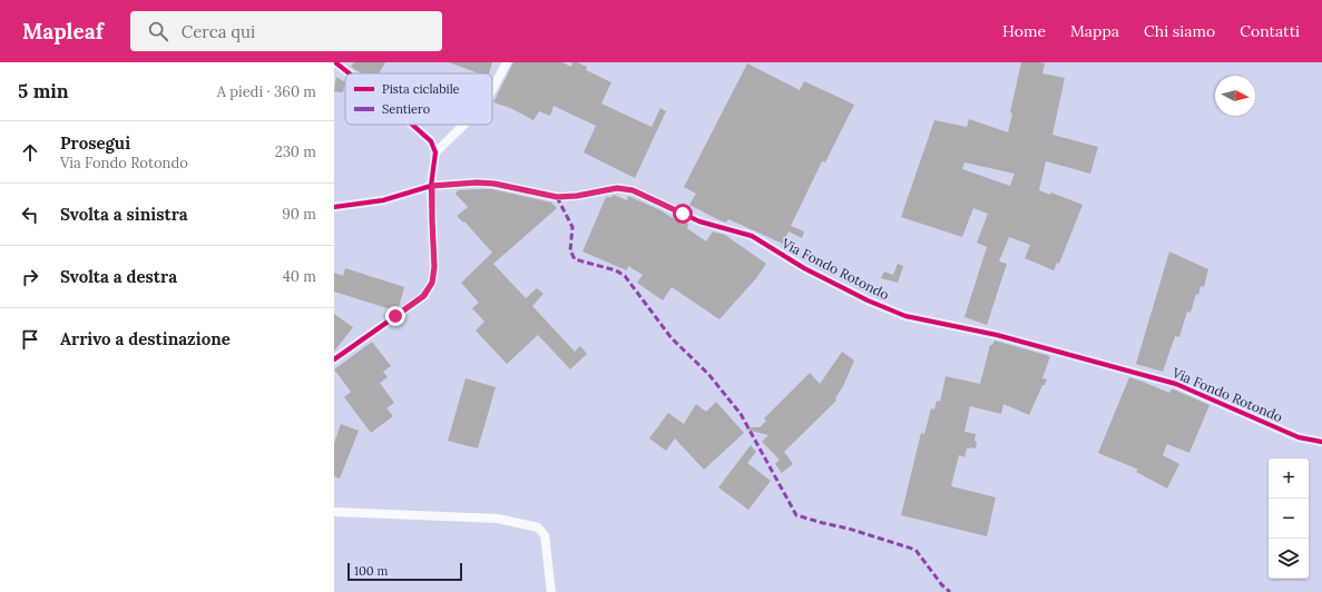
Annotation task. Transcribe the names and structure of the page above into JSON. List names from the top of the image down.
{
  "streets": {
    "street": ["Via Fondo Rotondo"]
  },
  "legend": ["Pista ciclabile", "Sentiero"],
  "scale_bar": "100 m",
  "north": "right",
  "page": {
    "header": "Mapleaf",
    "search": "Cerca qui",
    "nav": [
      "Home",
      "Mappa",
      "Chi siamo",
      "Contatti"
    ],
    "heading": ["5 min", "A piedi · 360 m"],
    "list": [
      ["Prosegui", "Via Fondo Rotondo", "230 m"],
      ["Svolta a sinistra", "90 m"],
      ["Svolta a destra", "40 m"],
      "Arrivo a destinazione"
    ],
    "map_buttons": ["+", "−"],
    "scale": "100 m"
  }
}
